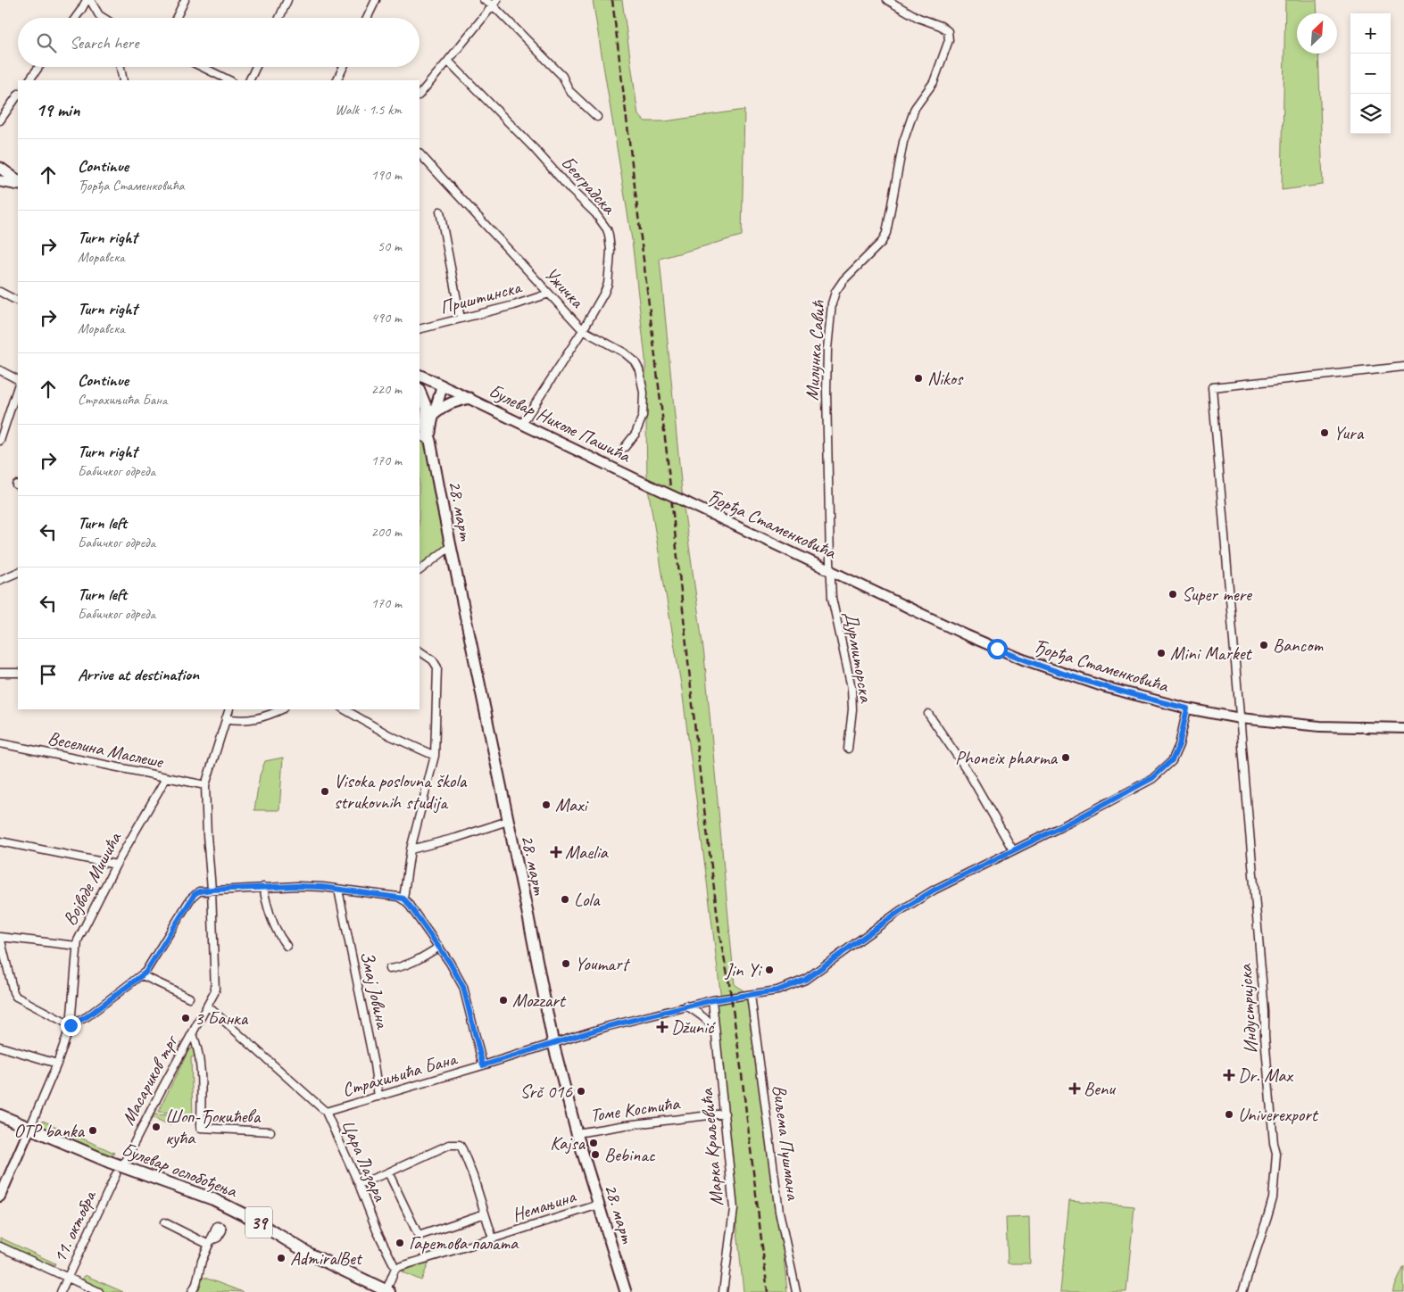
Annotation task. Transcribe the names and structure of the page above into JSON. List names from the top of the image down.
{
  "streets": {
    "main road": [
      "Булевар Николе Пашића",
      "28. март",
      "Булевар ослобођења",
      "39"
    ],
    "street": [
      "Београдска",
      "Ужичка",
      "Приштинска",
      "Милунка Савић",
      "Ђорђа Стаменковића",
      "Дурмиторска",
      "Веселина Маслеше",
      "Војводе Мишића",
      "Змај Јовина",
      "Индустријска",
      "Страхињића Бана",
      "Масариков трг",
      "Томе Костића",
      "Виљема Пушмана",
      "Марка Краљевића",
      "Цара Лазара",
      "Немањина",
      "11. октобра"
    ]
  },
  "crossings": [
    ["Београдска", "Ужичка"],
    ["Београдска", "Булевар Николе Пашића"],
    ["Ужичка", "Приштинска"],
    ["Милунка Савић", "Ђорђа Стаменковића"],
    ["Милунка Савић", "Дурмиторска"],
    ["Булевар Николе Пашића", "28. март"],
    ["Булевар Николе Пашића", "Ђорђа Стаменковића"],
    ["28. март", "Страхињића Бана"],
    ["28. март", "Томе Костића"],
    ["28. март", "Немањина"],
    ["Ђорђа Стаменковића", "Дурмиторска"],
    ["Ђорђа Стаменковића", "Индустријска"],
    ["Ђорђа Стаменковића", "Страхињића Бана"],
    ["Веселина Маслеше", "Војводе Мишића"],
    ["Веселина Маслеше", "Масариков трг"],
    ["Војводе Мишића", "Булевар ослобођења"],
    ["Змај Јовина", "Страхињића Бана"],
    ["Страхињића Бана", "Виљема Пушмана"],
    ["Страхињића Бана", "Марка Краљевића"],
    ["Страхињића Бана", "Цара Лазара"],
    ["Масариков трг", "Цара Лазара"],
    ["Масариков трг", "Булевар ослобођења"],
    ["Масариков трг", "11. октобра"],
    ["Томе Костића", "Марка Краљевића"],
    ["Цара Лазара", "Немањина"],
    ["Булевар ослобођења", "11. октобра"]
  ],
  "places": {
    "other": [
      "Nikos",
      "Yura",
      "Super mere",
      "Bancom",
      "Mini Market",
      "Phoneix pharma",
      "Visoka poslovna škola strukovnih studija",
      "Maxi",
      "Lola",
      "Youmart",
      "Jin Yi",
      "Mozzart",
      "3 Банка",
      "Srč 016",
      "Univerexport",
      "Шоп-Ђокићева кућа",
      "OTP banka",
      "Kajsa",
      "Bebinac",
      "Гаретова палата",
      "AdmiralBet"
    ],
    "health": [
      "Maelia",
      "Džunić",
      "Dr. Max",
      "Benu"
    ]
  },
  "north": "top right",
  "page": {
    "map_buttons": ["+", "−"],
    "search": "Search here",
    "heading": ["19 min", "Walk · 1.5 km"],
    "list": [
      ["Continue", "Ђорђа Стаменковића", "190 m"],
      ["Turn right", "Моравска", "50 m"],
      ["Turn right", "Моравска", "490 m"],
      ["Continue", "Страхињића Бана", "220 m"],
      ["Turn right", "Бабичког одреда", "170 m"],
      ["Turn left", "Бабичког одреда", "200 m"],
      ["Turn left", "Бабичког одреда", "170 m"],
      "Arrive at destination"
    ]
  }
}
